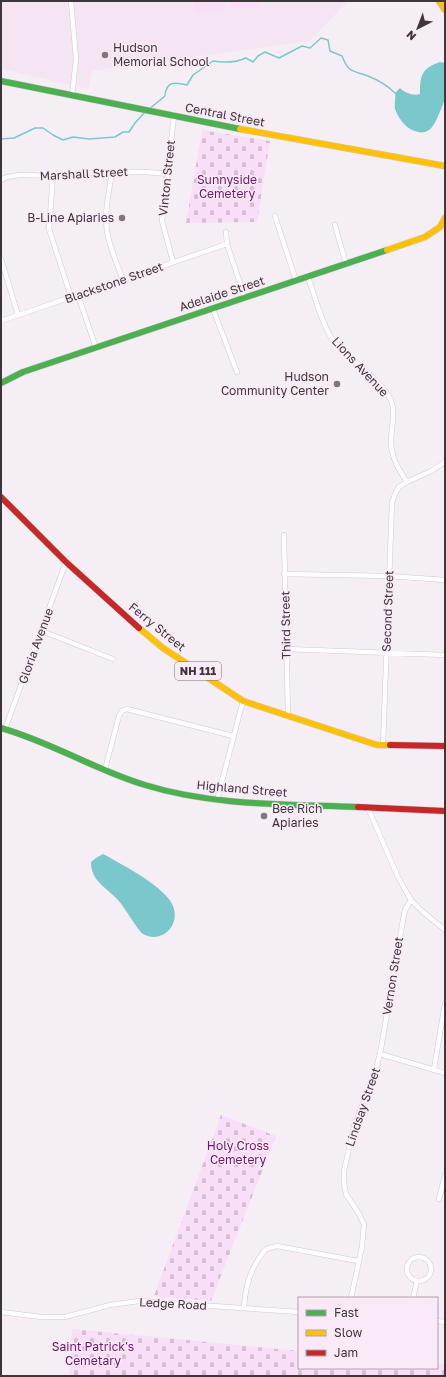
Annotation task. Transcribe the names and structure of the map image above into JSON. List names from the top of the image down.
{
  "streets": {
    "street": [
      "Central Street",
      "Marshall Street",
      "Vinton Street",
      "Blackstone Street",
      "Adelaide Street",
      "Lions Avenue",
      "Second Street",
      "Third Street",
      "Ferry Street",
      "Gloria Avenue",
      "NH 111",
      "Highland Street",
      "Vernon Street",
      "Lindsay Street",
      "Ledge Road"
    ]
  },
  "crossings": [
    ["Central Street", "Vinton Street"],
    ["Marshall Street", "Vinton Street"],
    ["Vinton Street", "Blackstone Street"],
    ["Adelaide Street", "Lions Avenue"],
    ["Lions Avenue", "Second Street"],
    ["Second Street", "Ferry Street"],
    ["Third Street", "Ferry Street"],
    ["Ferry Street", "Gloria Avenue"],
    ["Gloria Avenue", "Highland Street"],
    ["Vernon Street", "Lindsay Street"]
  ],
  "parks": ["Sunnyside Cemetery", "Holy Cross Cemetery", "Saint Patrick's Cemetary"],
  "places": [
    "Hudson Memorial School",
    "B-Line Apiaries",
    "Hudson Community Center",
    "Bee Rich Apiaries"
  ],
  "legend": ["Fast", "Slow", "Jam"],
  "north": "bottom left"
}
